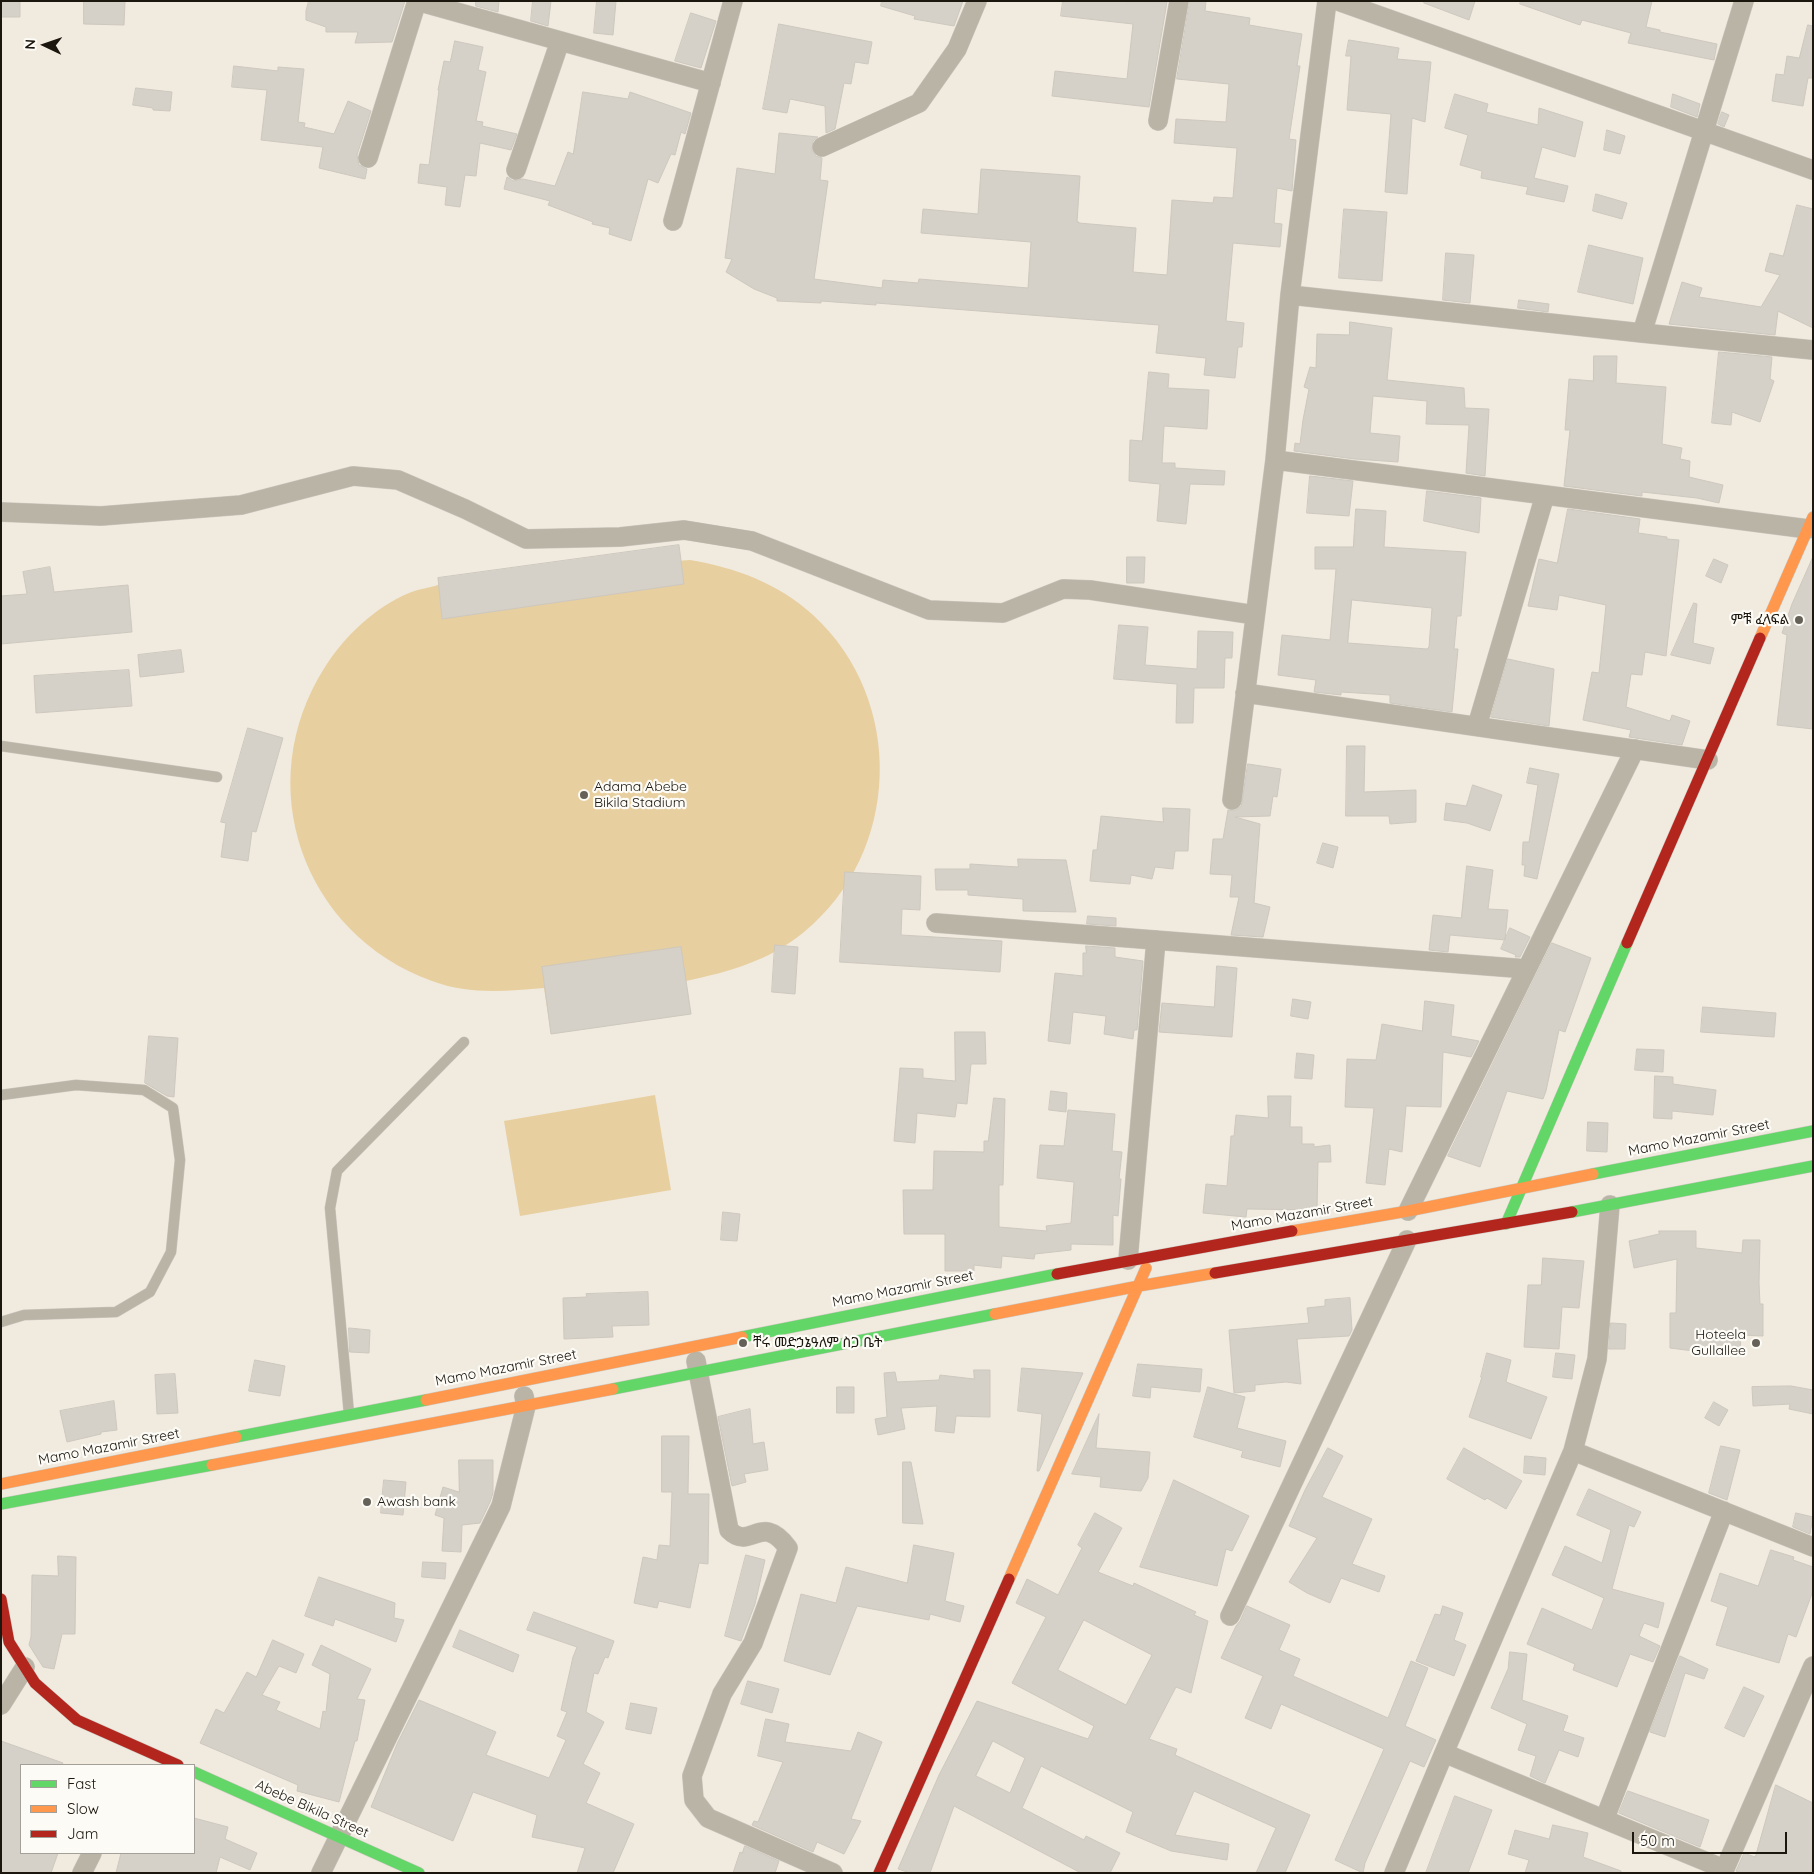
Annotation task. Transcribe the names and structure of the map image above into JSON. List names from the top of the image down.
{
  "streets": {
    "main road": ["Mamo Mazamir Street", "Abebe Bikila Street"]
  },
  "places": [
    "ምቹ ፈላፍል",
    "Adama Abebe Bikila Stadium",
    "ቸሩ መድኃኔዓለም ስጋ ቤት",
    "Hoteela Gullallee",
    "Awash bank"
  ],
  "legend": ["Fast", "Slow", "Jam"],
  "scale_bar": "50 m",
  "north": "left"
}
